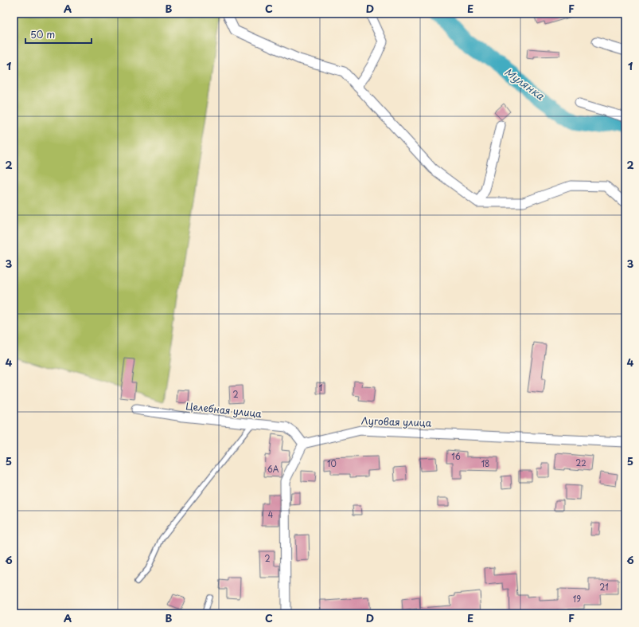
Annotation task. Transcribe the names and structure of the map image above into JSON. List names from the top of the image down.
{
  "streets": {
    "street": ["Целебная улица", "Луговая улица"]
  },
  "crossings": [
    ["Целебная улица", "Луговая улица"]
  ],
  "water": ["Мулянка"],
  "house_numbers": [
    "1",
    "2",
    "16",
    "22",
    "10",
    "18",
    "6А",
    "4",
    "2",
    "21",
    "19"
  ],
  "scale_bar": "50 m",
  "grid": {
    "columns": [
      "A",
      "B",
      "C",
      "D",
      "E",
      "F"
    ],
    "rows": [
      "1",
      "2",
      "3",
      "4",
      "5",
      "6"
    ]
  }
}
